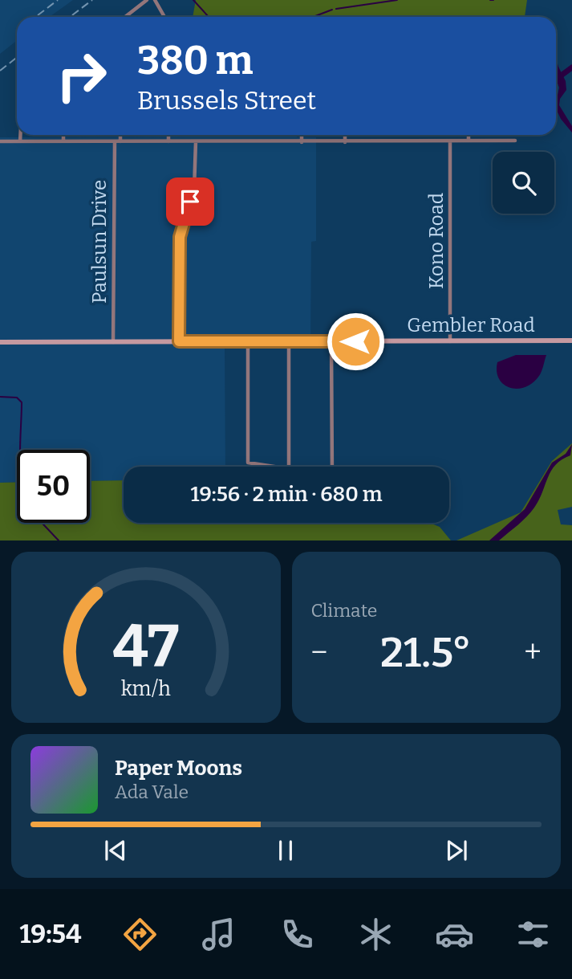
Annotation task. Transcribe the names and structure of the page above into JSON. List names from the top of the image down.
{
  "streets": {
    "main road": ["Gembler Road"],
    "street": ["Kono Road", "Paulsun Drive"]
  },
  "crossings": [
    ["Kono Road", "Gembler Road"],
    ["Paulsun Drive", "Gembler Road"]
  ],
  "page": {
    "turn": ["380 m", "Brussels Street"],
    "limit": "50",
    "trip": "19:56 · 2 min · 680 m",
    "tile": "Climate",
    "heat": ["−", "21.5°", "+"],
    "song": ["Paper Moons", "Ada Vale"],
    "tabs": "19:54",
    "gauge": ["47", "km/h"]
  }
}
